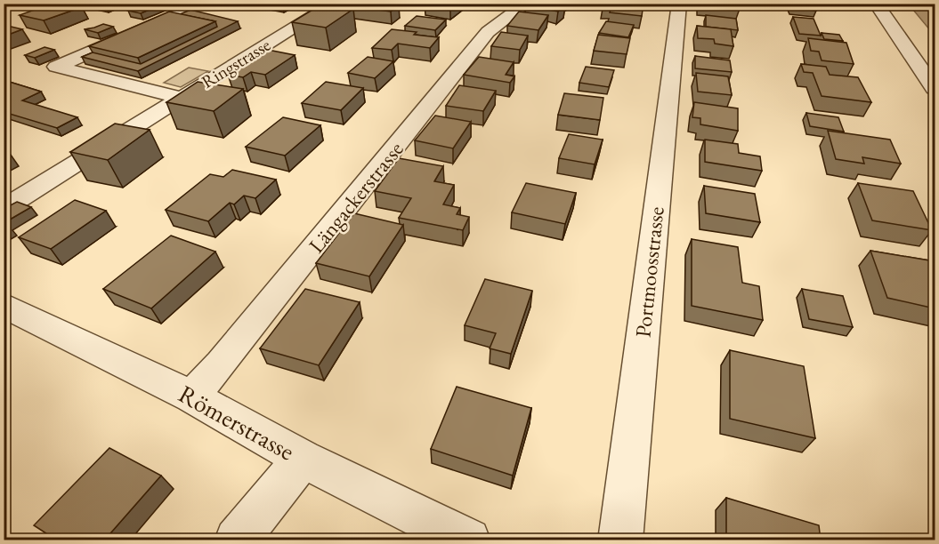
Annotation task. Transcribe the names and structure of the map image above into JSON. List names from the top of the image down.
{
  "streets": {
    "street": [
      "Ringstrasse",
      "Längackerstrasse",
      "Portmoosstrasse",
      "Römerstrasse"
    ]
  },
  "crossings": [
    ["Längackerstrasse", "Römerstrasse"]
  ]
}
